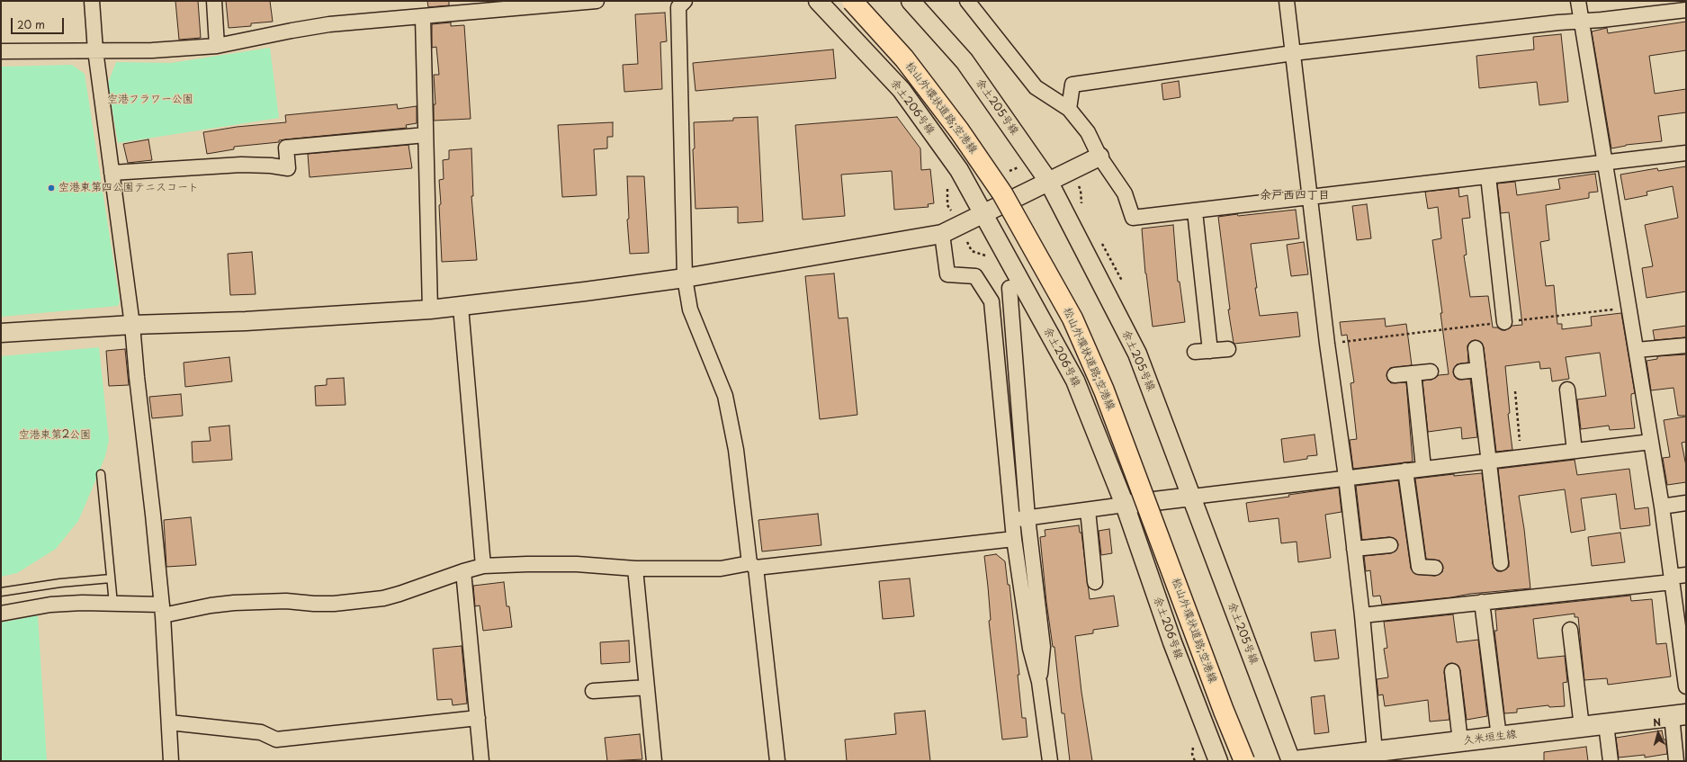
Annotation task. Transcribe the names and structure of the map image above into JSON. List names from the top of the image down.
{
  "streets": {
    "highway": ["松山外環状道路;空港線"],
    "main road": ["久米垣生線"],
    "street": ["余土206号線", "余土205号線"]
  },
  "districts": ["余戸西四丁目"],
  "parks": ["空港フラワー公園", "空港東第2公園"],
  "places": ["空港東第四公園テニスコート"],
  "scale_bar": "20 m",
  "north": "top"
}
